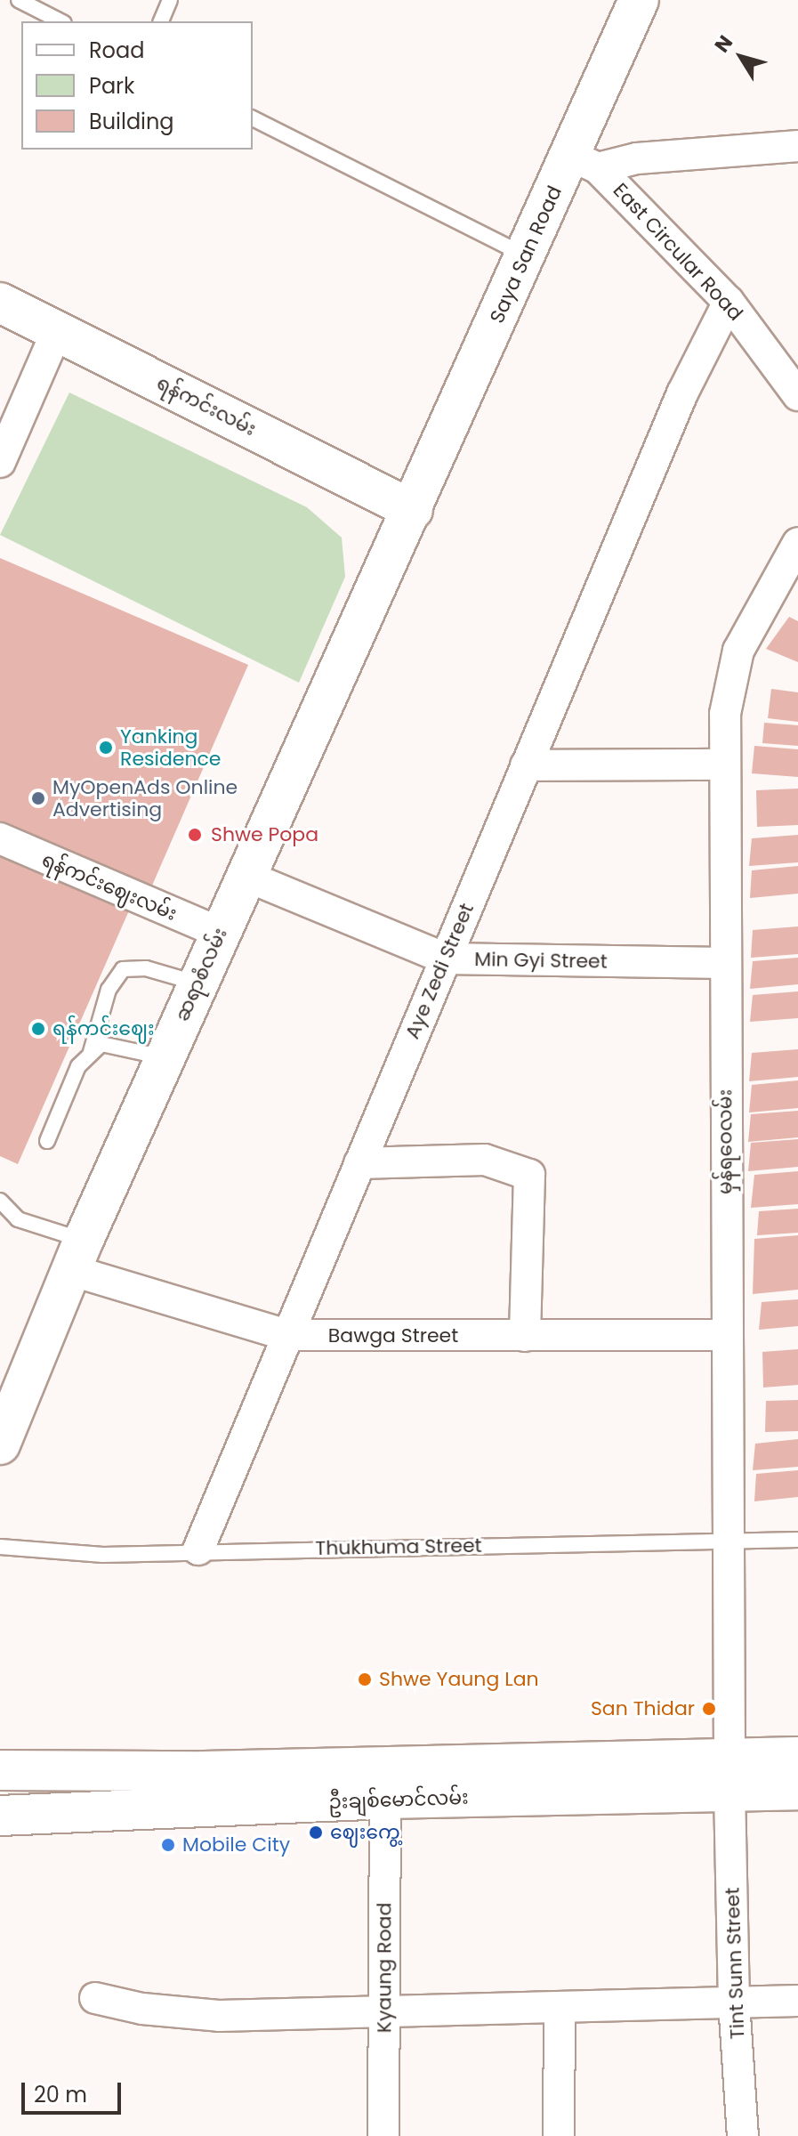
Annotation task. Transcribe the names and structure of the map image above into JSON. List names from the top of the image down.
{
  "streets": {
    "main road": [
      "Saya San Road",
      "ရန်ကင်းလမ်း",
      "ဆရာစံလမ်း",
      "ဦးချစ်မောင်လမ်း"
    ],
    "street": [
      "East Circular Road",
      "ရန်ကင်းဈေးလမ်း",
      "Min Gyi Street",
      "Aye Zedi Street",
      "မှန်ရဝေလမ်း",
      "Bawga Street",
      "Tint Sunn Street",
      "Kyaung Road"
    ],
    "lane": ["Thukhuma Street"]
  },
  "crossings": [
    ["East Circular Road", "Saya San Road"],
    ["East Circular Road", "Aye Zedi Street"],
    ["Saya San Road", "ရန်ကင်းလမ်း"],
    ["Saya San Road", "ဆရာစံလမ်း"],
    ["ရန်ကင်းလမ်း", "ဆရာစံလမ်း"],
    ["ရန်ကင်းဈေးလမ်း", "ဆရာစံလမ်း"],
    ["Min Gyi Street", "Aye Zedi Street"],
    ["Min Gyi Street", "ဆရာစံလမ်း"],
    ["Min Gyi Street", "မှန်ရဝေလမ်း"],
    ["Aye Zedi Street", "Bawga Street"],
    ["Aye Zedi Street", "Thukhuma Street"],
    ["ဆရာစံလမ်း", "Bawga Street"],
    ["မှန်ရဝေလမ်း", "Bawga Street"],
    ["မှန်ရဝေလမ်း", "Thukhuma Street"],
    ["မှန်ရဝေလမ်း", "ဦးချစ်မောင်လမ်း"],
    ["မှန်ရဝေလမ်း", "Tint Sunn Street"],
    ["ဦးချစ်မောင်လမ်း", "Tint Sunn Street"],
    ["ဦးချစ်မောင်လမ်း", "Kyaung Road"]
  ],
  "places": [
    "Yanking Residence",
    "MyOpenAds Online Advertising",
    "Shwe Popa",
    "ရန်ကင်းဈေး",
    "Shwe Yaung Lan",
    "San Thidar",
    "ဈေးကွေ့",
    "Mobile City"
  ],
  "legend": ["Road", "Park", "Building"],
  "scale_bar": "20 m",
  "north": "top left"
}
